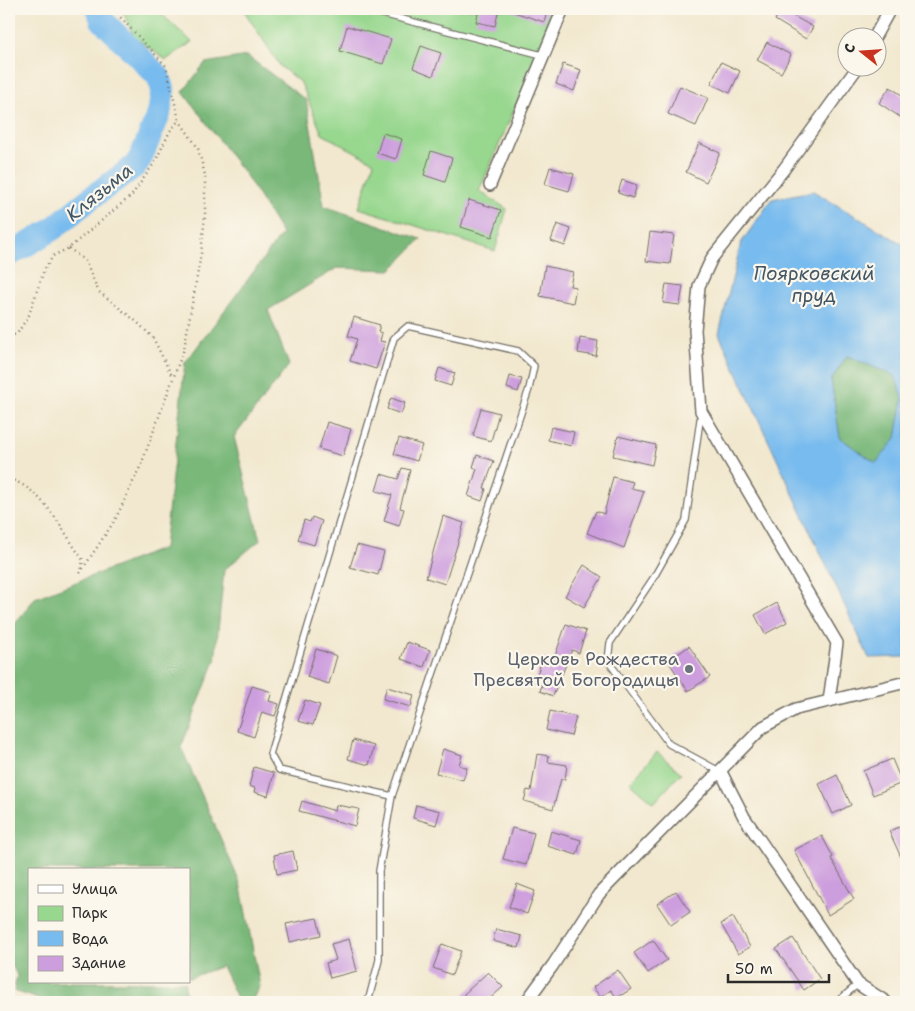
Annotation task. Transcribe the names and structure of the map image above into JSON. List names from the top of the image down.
{
  "water": ["Клязьма", "Поярковский пруд"],
  "places": ["Церковь Рождества Пресвятой Богородицы"],
  "legend": [
    "Улица",
    "Парк",
    "Вода",
    "Здание"
  ],
  "scale_bar": "50 m",
  "north": "left"
}
